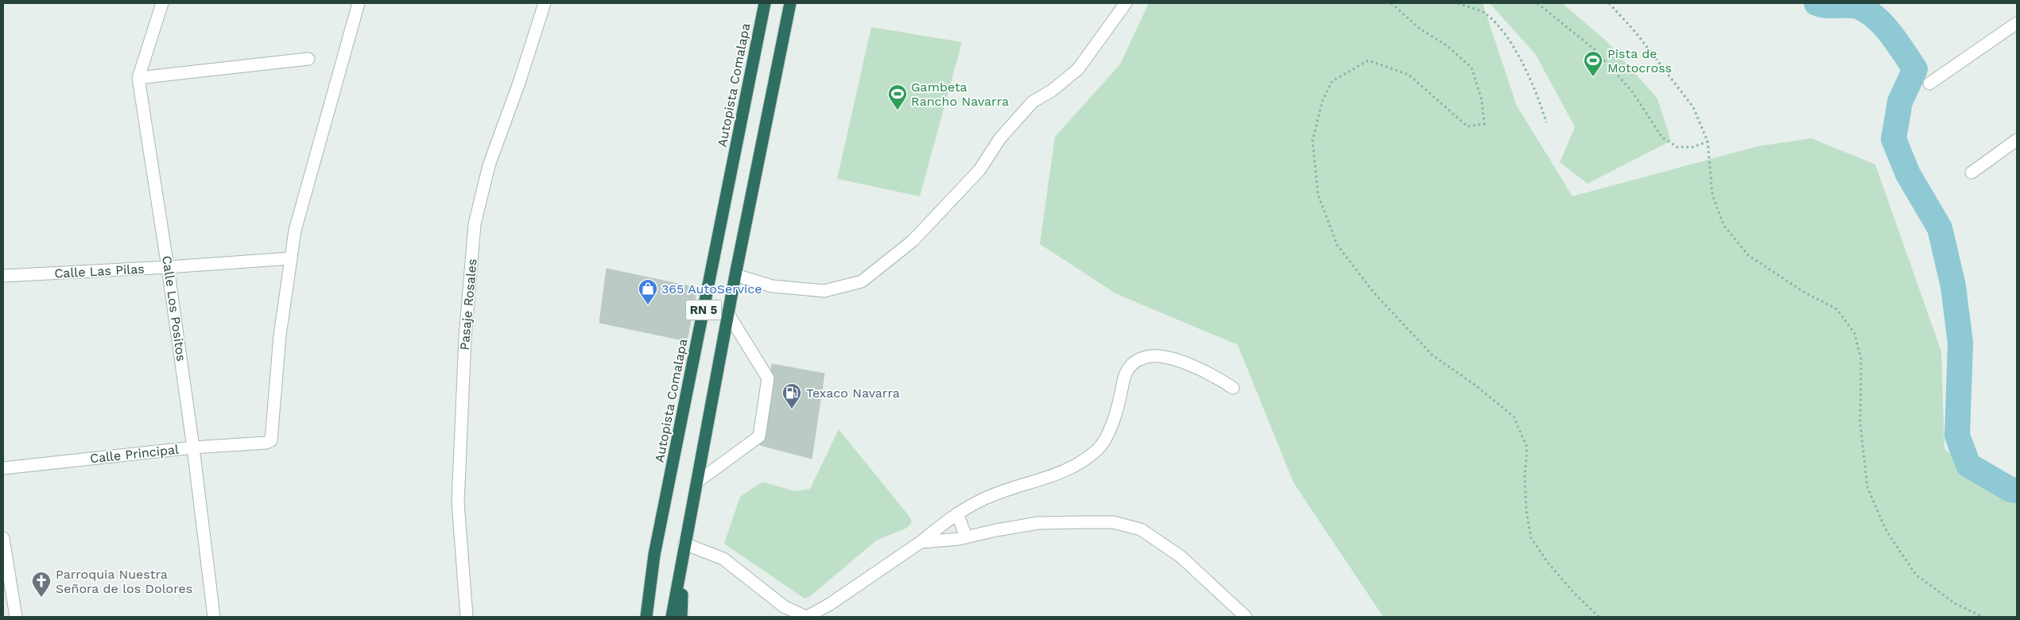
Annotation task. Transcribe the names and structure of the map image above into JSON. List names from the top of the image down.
{
  "streets": {
    "highway": ["Autopista Comalapa", "RN 5"],
    "street": [
      "Calle Las Pilas",
      "Pasaje Rosales",
      "Calle Los Positos",
      "Calle Principal"
    ]
  },
  "crossings": [
    ["Calle Las Pilas", "Calle Los Positos"],
    ["Calle Las Pilas", "Calle Principal"],
    ["Calle Los Positos", "Calle Principal"]
  ],
  "places": {
    "sports": ["Pista de Motocross", "Gambeta Rancho Navarra"],
    "shop": ["365 AutoService"],
    "fuel station": ["Texaco Navarra"],
    "church": ["Parroquia Nuestra Señora de los Dolores"]
  }
}
